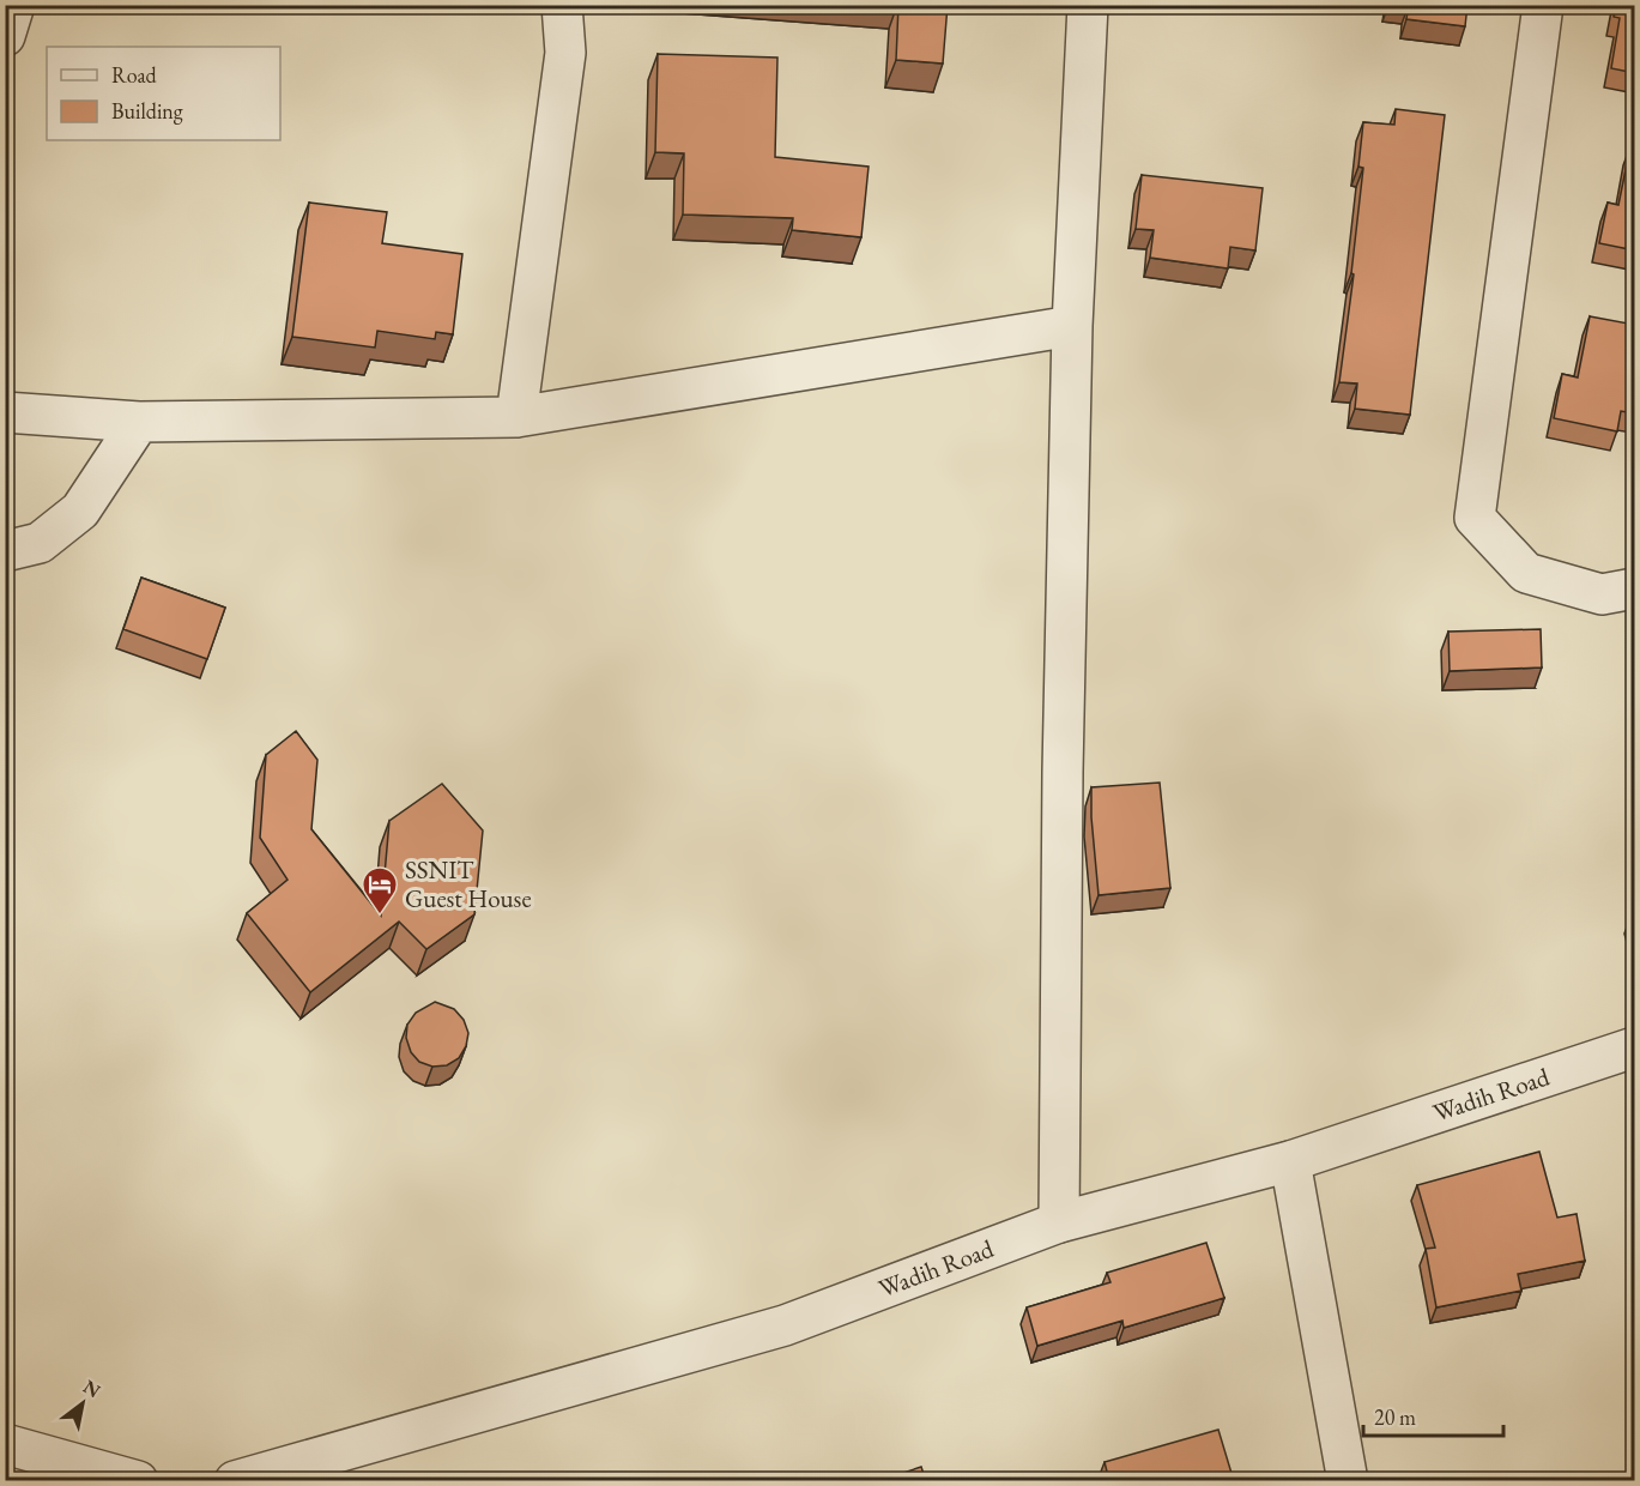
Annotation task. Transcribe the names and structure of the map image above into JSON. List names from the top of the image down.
{
  "streets": {
    "street": ["Wadih Road"]
  },
  "places": {
    "hotel": ["SSNIT Guest House"]
  },
  "legend": ["Road", "Building"],
  "scale_bar": "20 m",
  "north": "top right"
}
